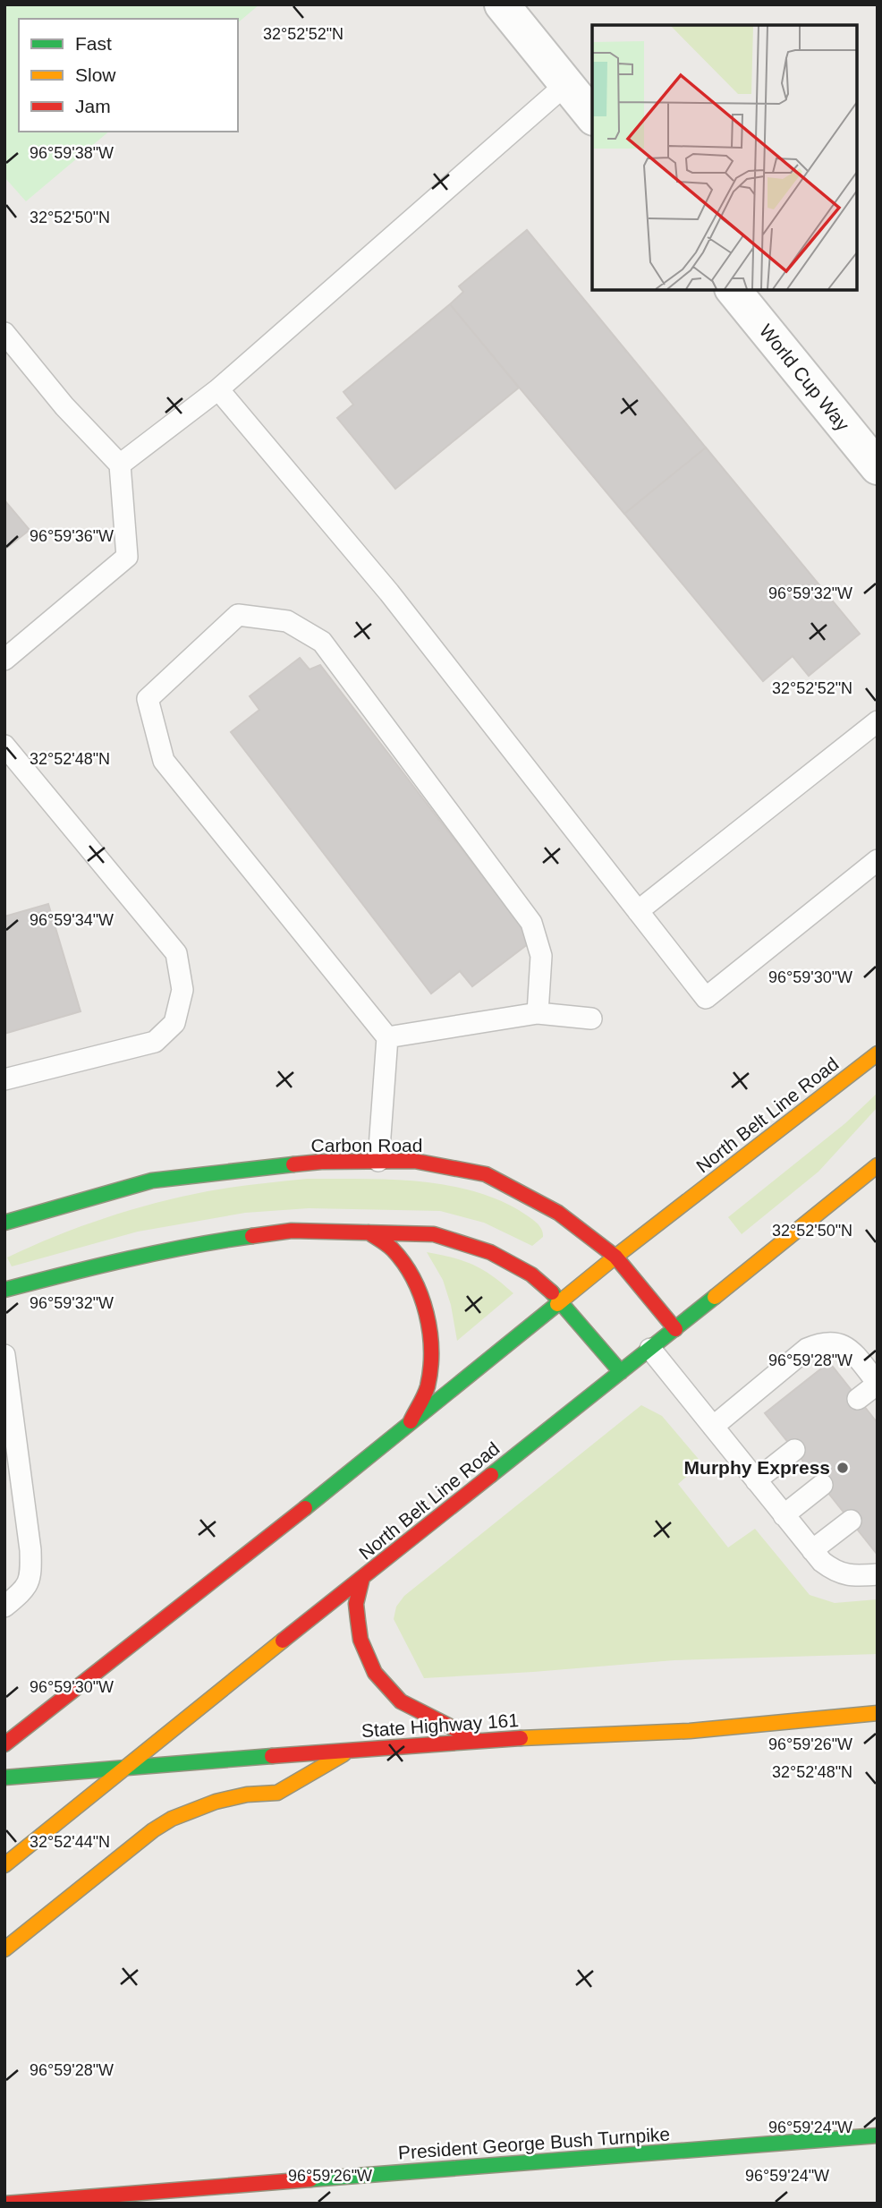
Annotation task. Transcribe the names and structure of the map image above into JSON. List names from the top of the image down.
{
  "streets": {
    "main road": [
      "North Belt Line Road",
      "Carbon Road",
      "State Highway 161",
      "President George Bush Turnpike"
    ],
    "street": ["World Cup Way"]
  },
  "crossings": [
    ["North Belt Line Road", "Carbon Road"],
    ["North Belt Line Road", "State Highway 161"]
  ],
  "places": ["Murphy Express"],
  "legend": ["Fast", "Slow", "Jam"],
  "coordinates": [
    "32°52'52\"N",
    "96°59'38\"W",
    "32°52'50\"N",
    "96°59'36\"W",
    "96°59'32\"W",
    "32°52'48\"N",
    "96°59'34\"W",
    "96°59'30\"W",
    "96°59'28\"W",
    "96°59'26\"W",
    "32°52'44\"N",
    "96°59'24\"W"
  ]
}
